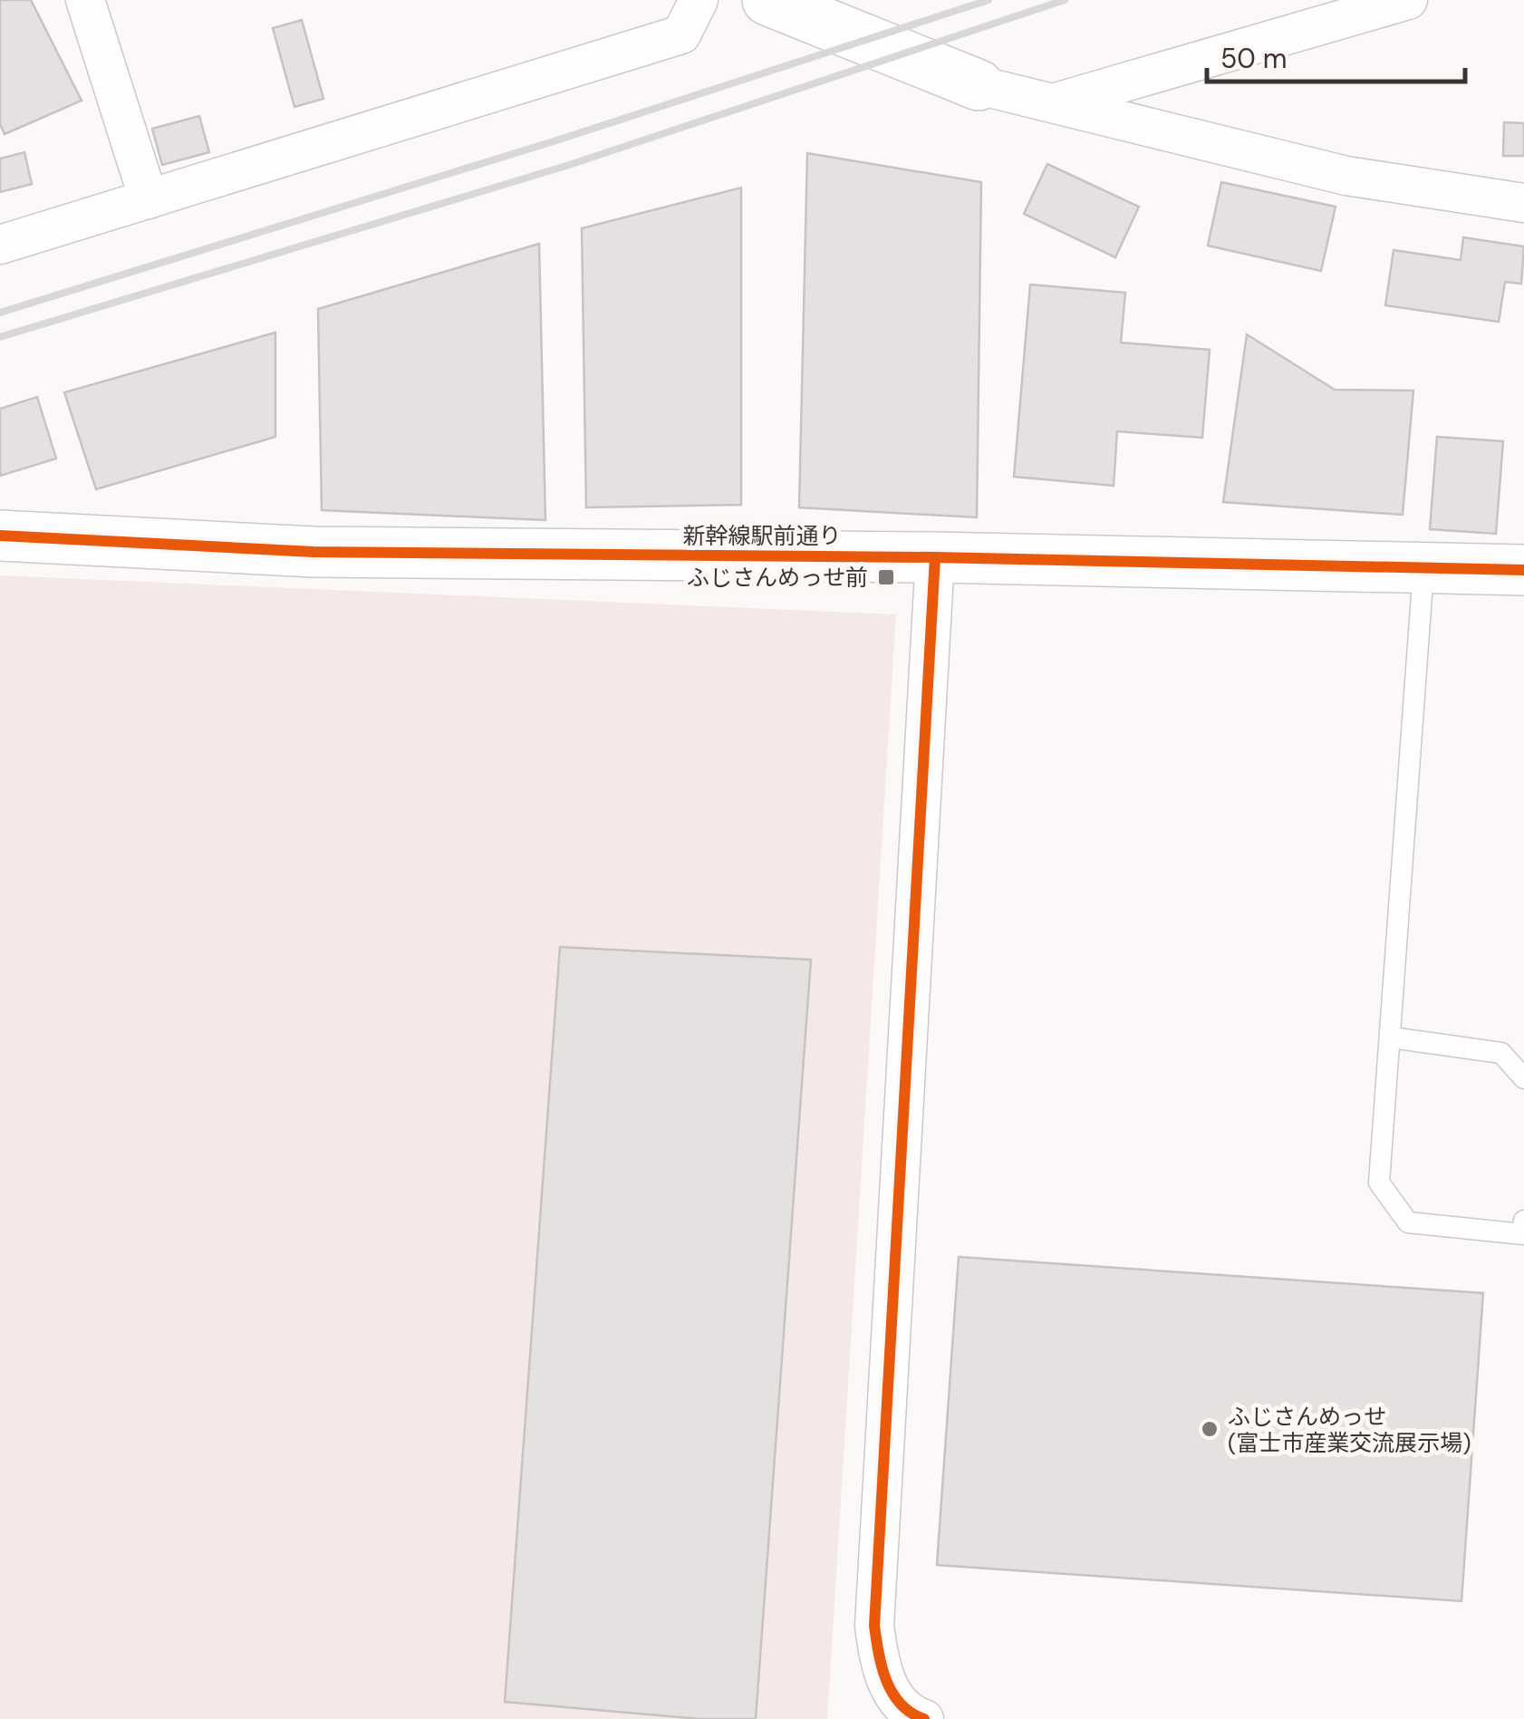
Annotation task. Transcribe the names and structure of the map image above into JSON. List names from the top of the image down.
{
  "streets": {
    "street": ["新幹線駅前通り"]
  },
  "places": {
    "transit": ["ふじさんめっせ前"],
    "other": ["ふじさんめっせ (富士市産業交流展示場)"]
  },
  "scale_bar": "50 m"
}
